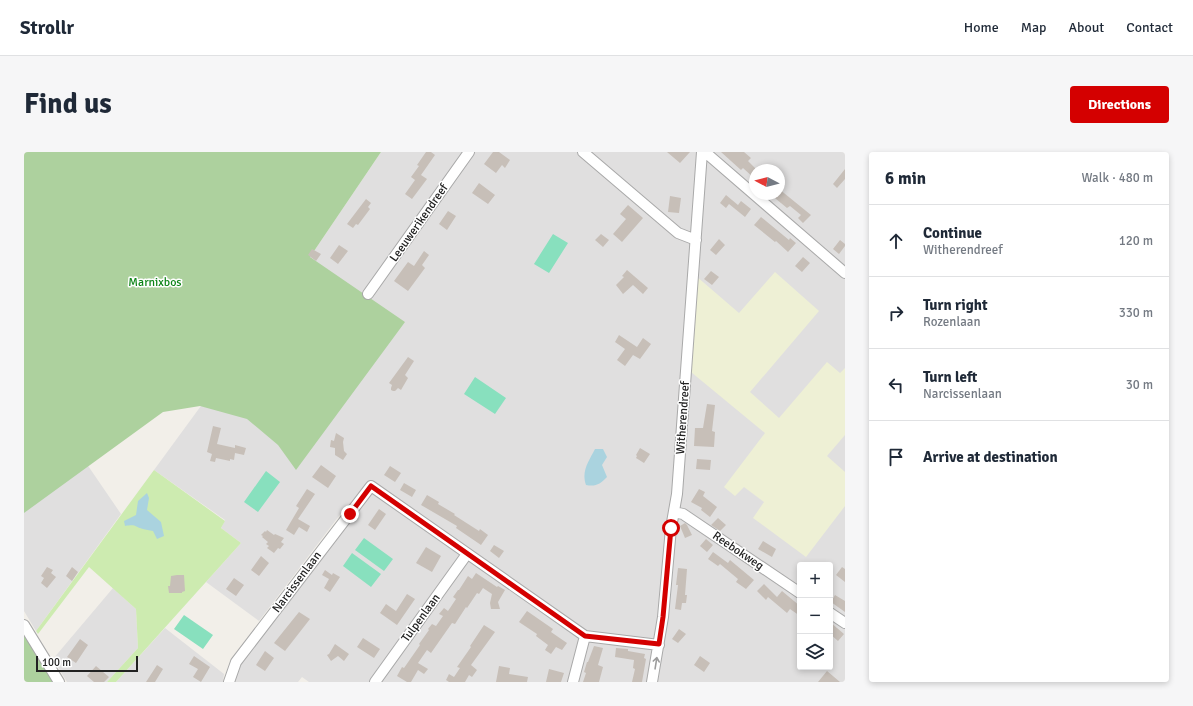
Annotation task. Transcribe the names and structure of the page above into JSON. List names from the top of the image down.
{
  "streets": {
    "street": [
      "Leeuwerikendreef",
      "Witherendreef",
      "Reebokweg",
      "Narcissenlaan",
      "Tulpenlaan"
    ]
  },
  "crossings": [
    ["Witherendreef", "Reebokweg"],
    ["Narcissenlaan", "Tulpenlaan"]
  ],
  "parks": ["Marnixbos"],
  "scale_bar": "100 m",
  "north": "left",
  "page": {
    "header": "Strollr",
    "nav": [
      "Home",
      "Map",
      "About",
      "Contact"
    ],
    "buttons": "Directions",
    "title": "Find us",
    "heading": ["6 min", "Walk · 480 m"],
    "list": [
      ["Continue", "Witherendreef", "120 m"],
      ["Turn right", "Rozenlaan", "330 m"],
      ["Turn left", "Narcissenlaan", "30 m"],
      "Arrive at destination"
    ],
    "map_buttons": ["+", "−"],
    "scale": "100 m"
  }
}
